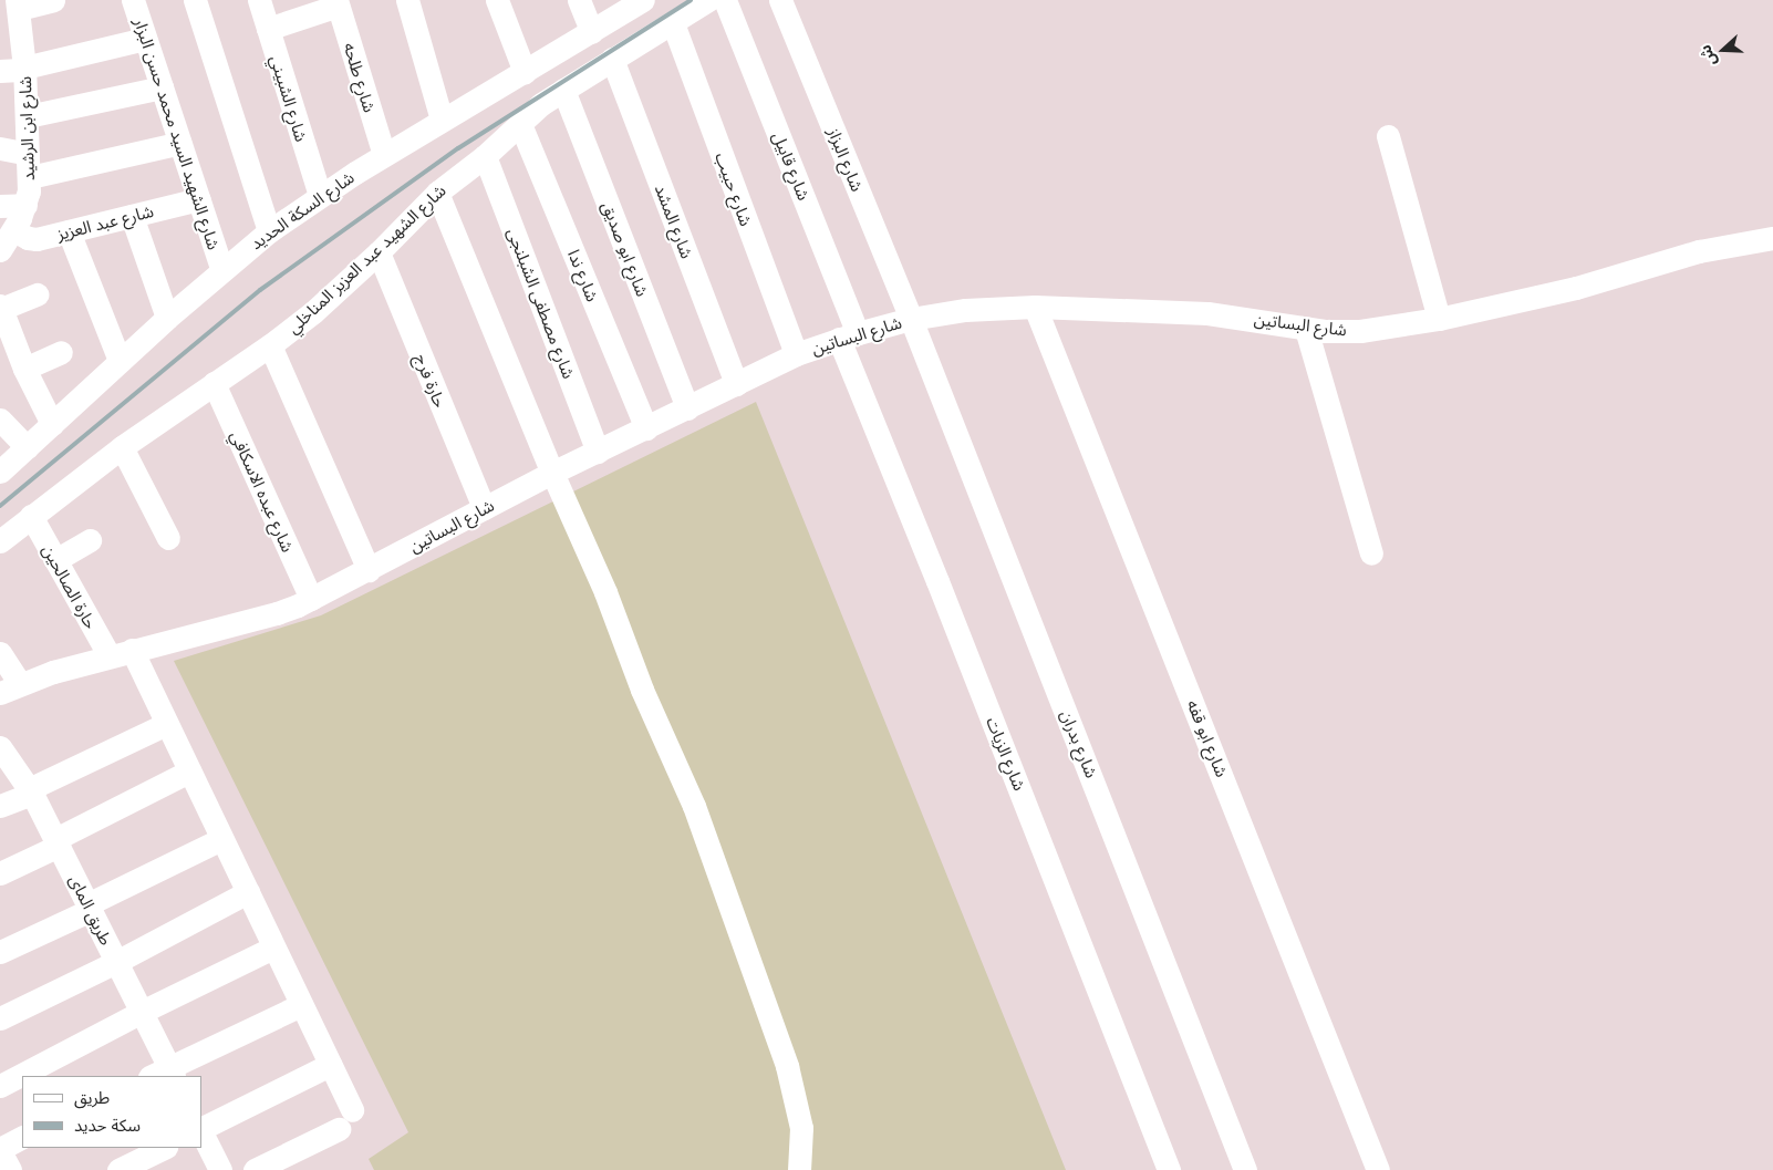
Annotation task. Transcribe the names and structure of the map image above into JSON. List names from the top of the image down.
{
  "streets": {
    "street": [
      "شارع طلحه",
      "شارع الشبيني",
      "شارع ابن الرشيد",
      "شارع الشهيد السيد محمد حسن البزار",
      "شارع البزاز",
      "شارع قابيل",
      "شارع حبيب",
      "شارع السكة الحديد",
      "شارع المشد",
      "شارع عبد العزيز",
      "شارع ابو صديق",
      "شارع الشهيد عبد العزيز المناخلي",
      "شارع ندا",
      "شارع مصطفى الشبلنجى",
      "شارع البساتين",
      "حارة فرج",
      "شارع عبده الاسكافي",
      "حارة الصالحين",
      "شارع ابو قفه",
      "شارع بدران",
      "شارع الزيات",
      "طريق الماى"
    ]
  },
  "crossings": [
    ["شارع طلحه", "شارع السكة الحديد"],
    ["شارع الشبيني", "شارع السكة الحديد"],
    ["شارع ابن الرشيد", "شارع عبد العزيز"],
    ["شارع الشهيد السيد محمد حسن البزار", "شارع السكة الحديد"],
    ["شارع الشهيد السيد محمد حسن البزار", "شارع عبد العزيز"],
    ["شارع البزاز", "شارع البساتين"],
    ["شارع البزاز", "شارع بدران"],
    ["شارع قابيل", "شارع البساتين"],
    ["شارع قابيل", "شارع الزيات"],
    ["شارع حبيب", "شارع الشهيد عبد العزيز المناخلي"],
    ["شارع حبيب", "شارع البساتين"],
    ["شارع المشد", "شارع الشهيد عبد العزيز المناخلي"],
    ["شارع المشد", "شارع البساتين"],
    ["شارع ابو صديق", "شارع الشهيد عبد العزيز المناخلي"],
    ["شارع ابو صديق", "شارع البساتين"],
    ["شارع الشهيد عبد العزيز المناخلي", "شارع ندا"],
    ["شارع الشهيد عبد العزيز المناخلي", "شارع مصطفى الشبلنجى"],
    ["شارع الشهيد عبد العزيز المناخلي", "حارة فرج"],
    ["شارع الشهيد عبد العزيز المناخلي", "شارع عبده الاسكافي"],
    ["شارع الشهيد عبد العزيز المناخلي", "حارة الصالحين"],
    ["شارع ندا", "شارع البساتين"],
    ["شارع مصطفى الشبلنجى", "شارع البساتين"],
    ["شارع البساتين", "حارة فرج"],
    ["شارع البساتين", "شارع عبده الاسكافي"],
    ["شارع البساتين", "حارة الصالحين"],
    ["شارع البساتين", "شارع ابو قفه"],
    ["شارع البساتين", "شارع بدران"],
    ["شارع البساتين", "شارع الزيات"]
  ],
  "legend": ["طريق", "سكة حديد"],
  "north": "left"
}
